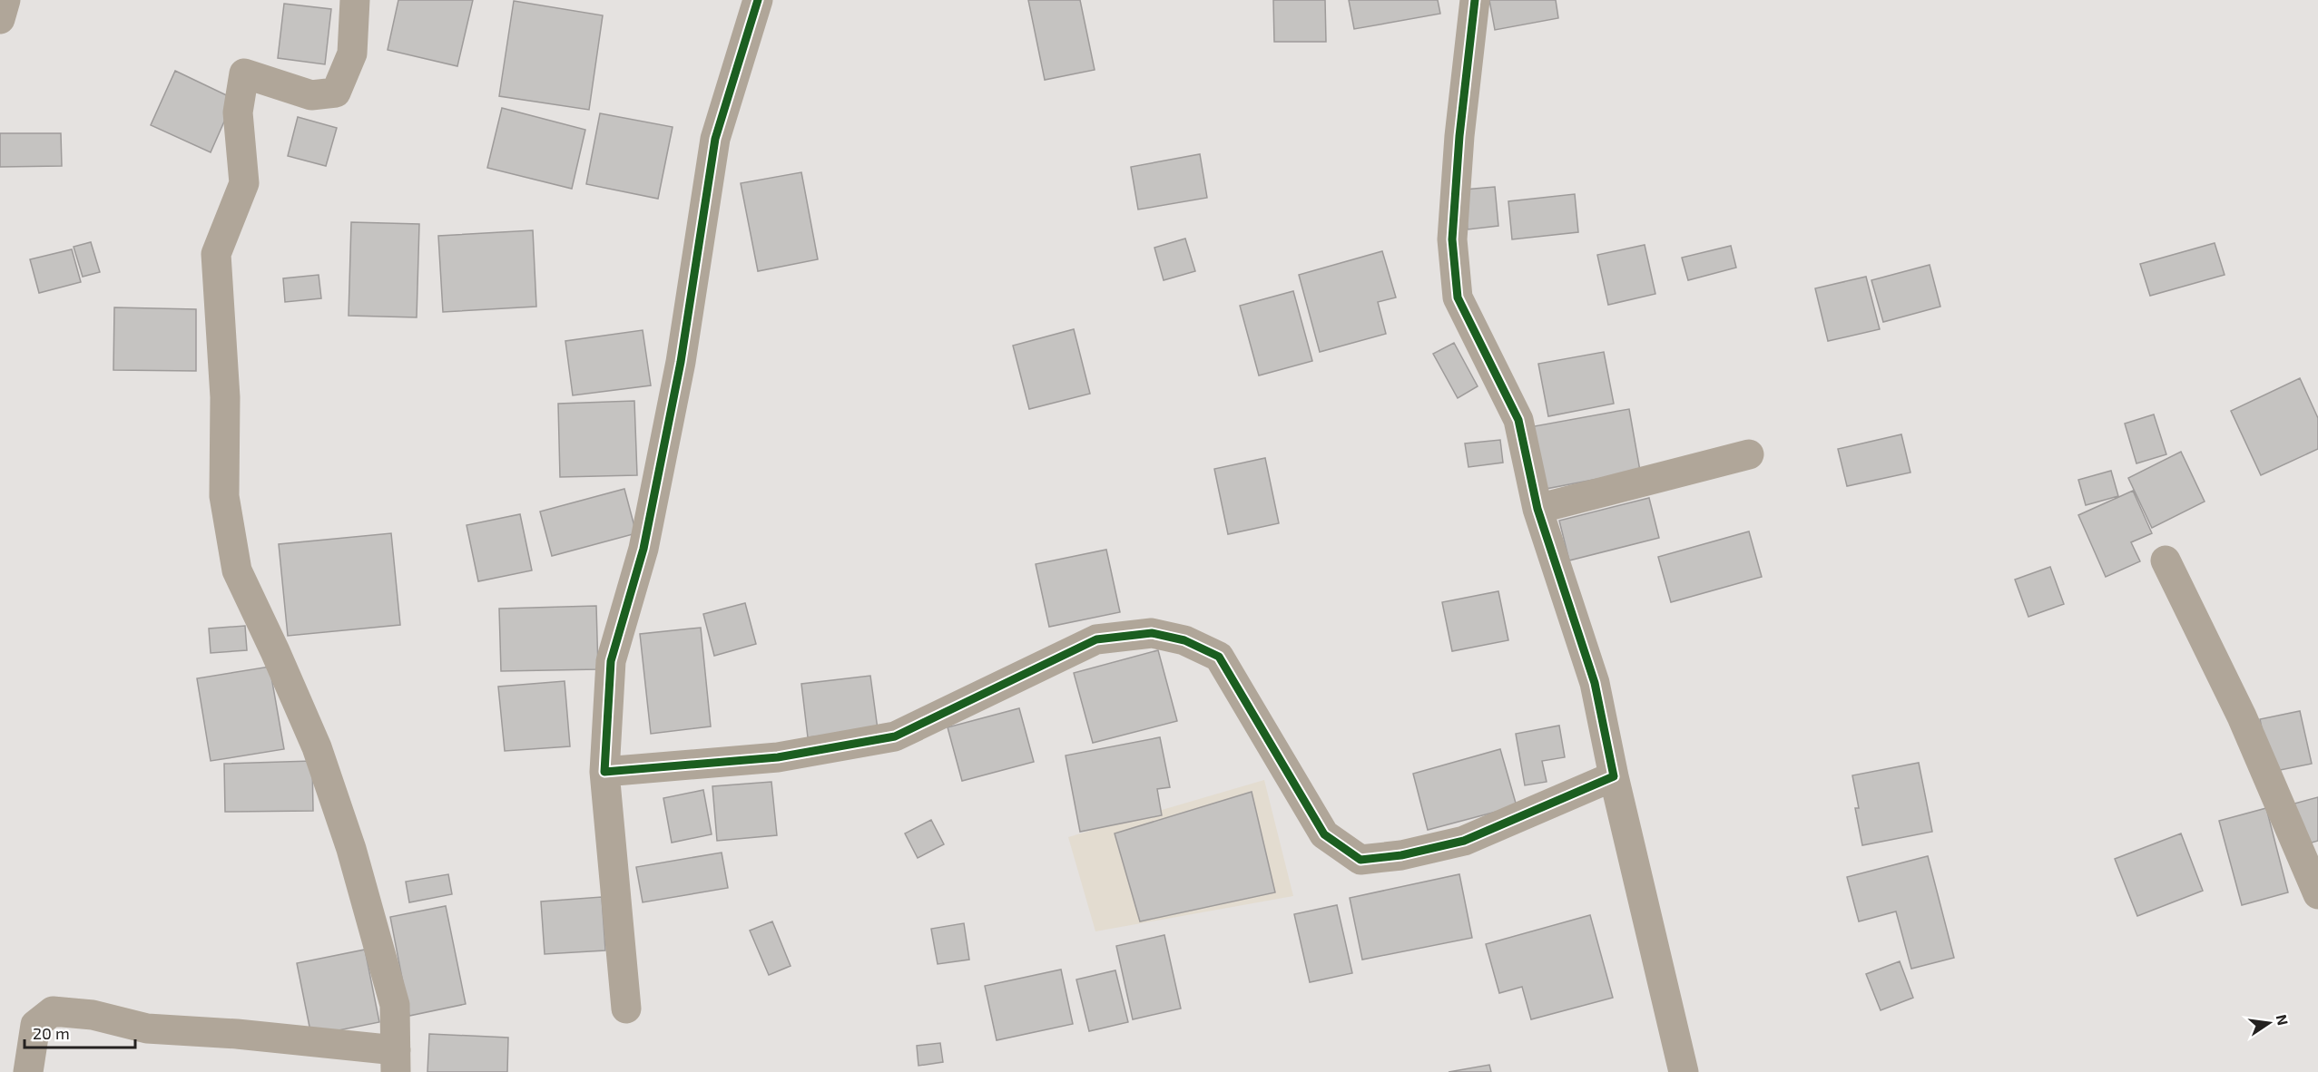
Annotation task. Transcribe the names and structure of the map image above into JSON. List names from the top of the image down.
{
  "scale_bar": "20 m",
  "north": "right"
}
